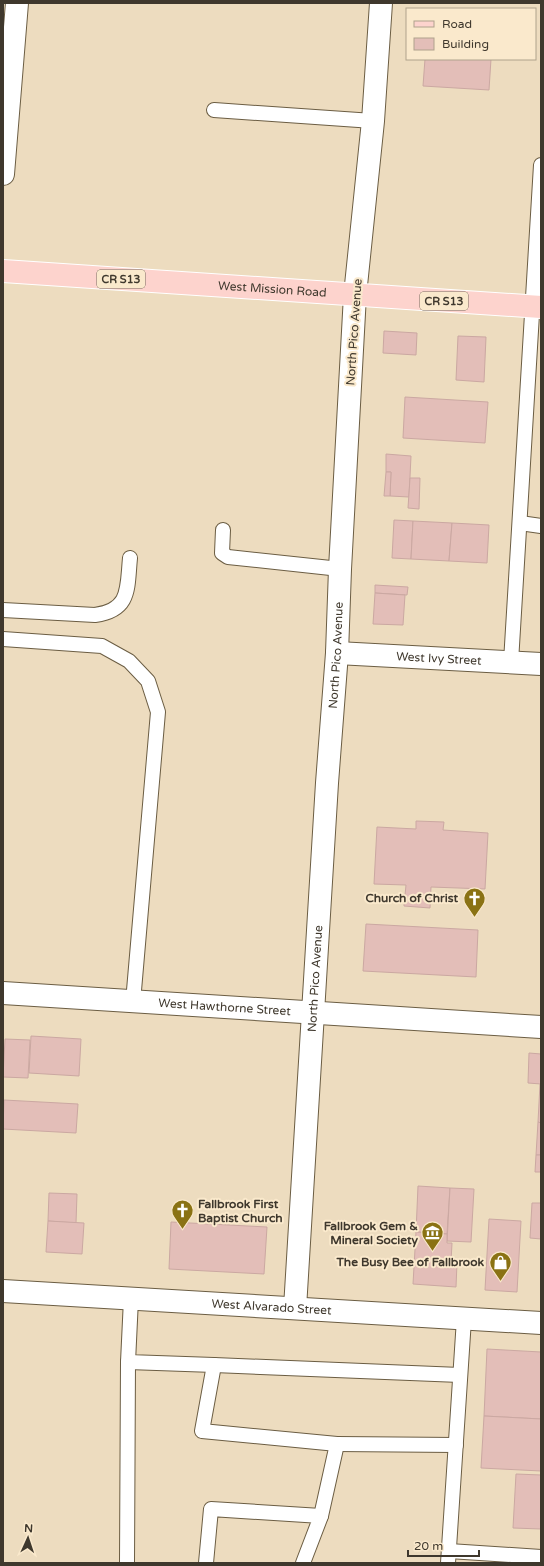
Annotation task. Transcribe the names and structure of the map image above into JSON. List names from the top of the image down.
{
  "streets": {
    "main road": ["CR S13", "West Mission Road"],
    "street": [
      "North Pico Avenue",
      "West Ivy Street",
      "West Hawthorne Street",
      "West Alvarado Street"
    ]
  },
  "crossings": [
    ["West Mission Road", "North Pico Avenue"],
    ["North Pico Avenue", "West Ivy Street"],
    ["North Pico Avenue", "West Hawthorne Street"],
    ["North Pico Avenue", "West Alvarado Street"]
  ],
  "places": {
    "church": ["Church of Christ", "Fallbrook First Baptist Church"],
    "museum": ["Fallbrook Gem & Mineral Society"],
    "shop": ["The Busy Bee of Fallbrook"]
  },
  "legend": ["Road", "Building"],
  "scale_bar": "20 m",
  "north": "top"
}
